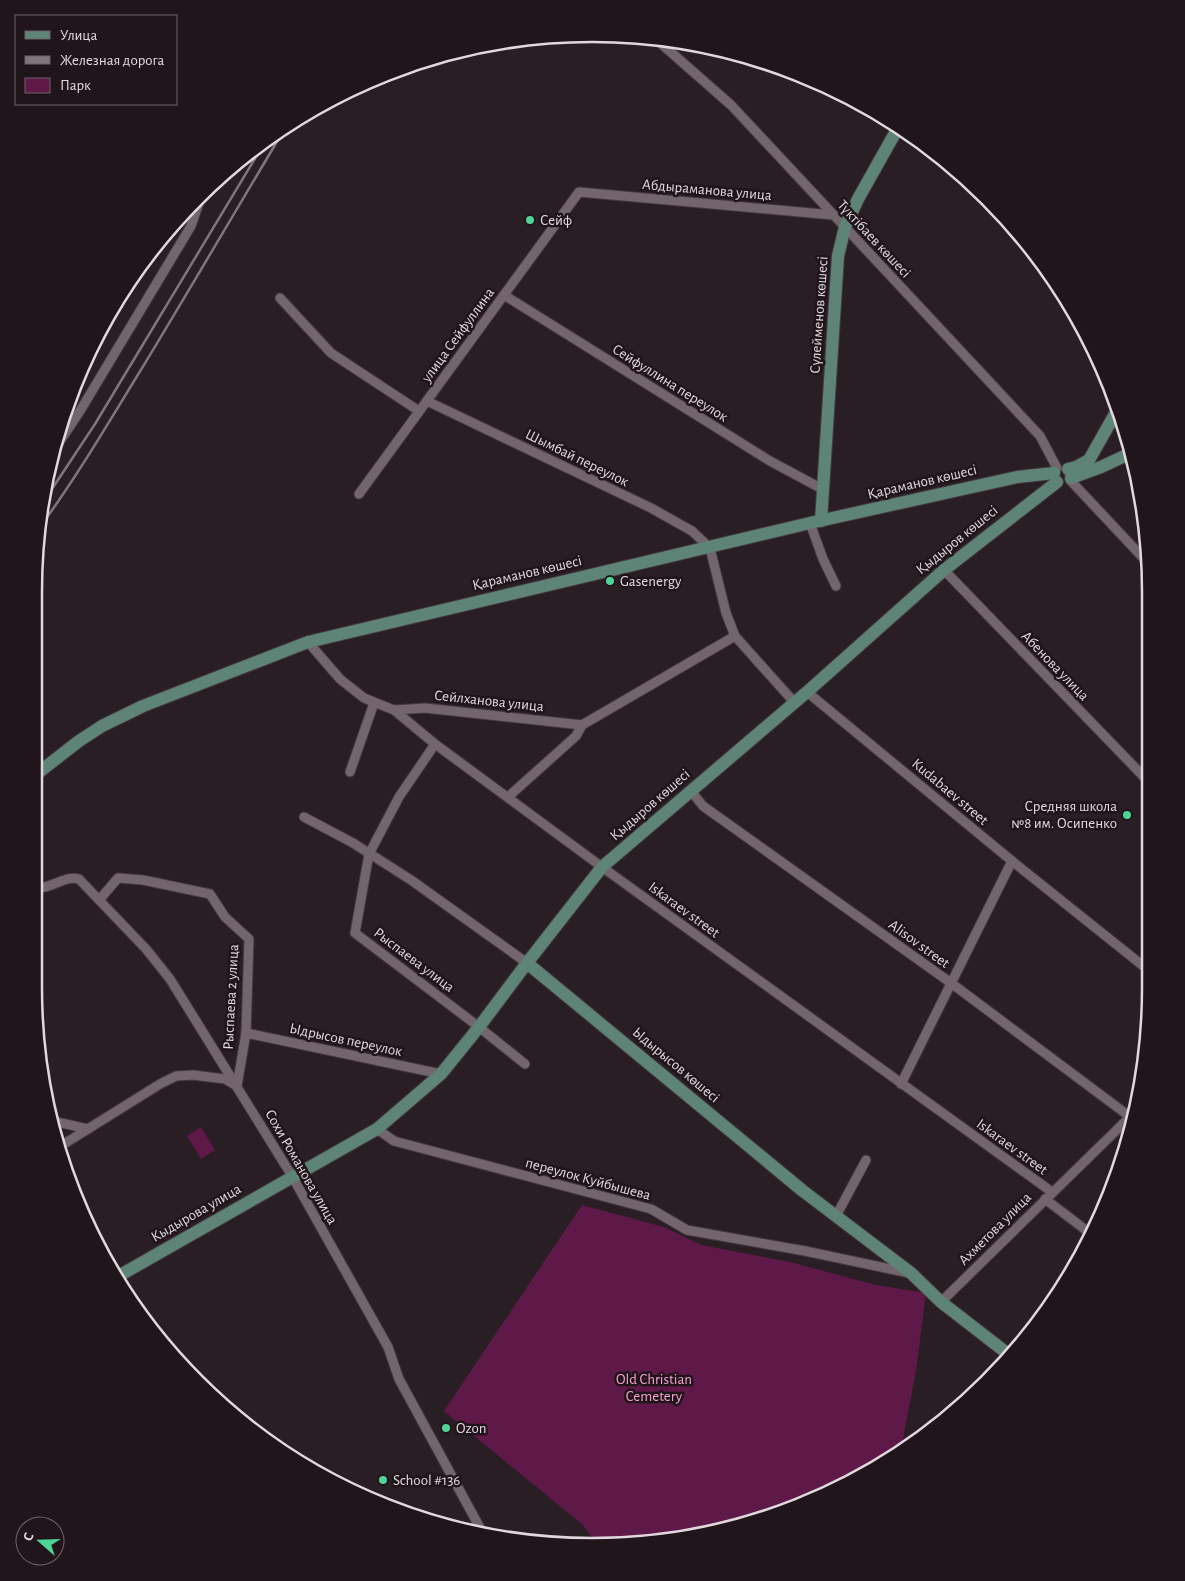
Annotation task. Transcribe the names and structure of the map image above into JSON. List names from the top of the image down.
{
  "streets": {
    "street": [
      "Абдыраманова улица",
      "Түктібаев көшесі",
      "Сүлейменов көшесі",
      "улица Сейфуллина",
      "Сейфуллина переулок",
      "Шымбай переулок",
      "Қараманов көшесі",
      "Қыдыров көшесі",
      "Абенова улица",
      "Сейлханова улица",
      "Kudabaev street",
      "Iskaraev street",
      "Alisov street",
      "Рыспаева улица",
      "Рыспаева 2 улица",
      "Ыдрысов переулок",
      "Ыдырысов көшесі",
      "Сохи Романова улица",
      "переулок Куйбышева",
      "Кыдырова улица",
      "Ахметова улица"
    ]
  },
  "crossings": [
    ["Абдыраманова улица", "Түктібаев көшесі"],
    ["Абдыраманова улица", "улица Сейфуллина"],
    ["Түктібаев көшесі", "Сүлейменов көшесі"],
    ["Түктібаев көшесі", "Қараманов көшесі"],
    ["Түктібаев көшесі", "Қыдыров көшесі"],
    ["Сүлейменов көшесі", "Сейфуллина переулок"],
    ["Сүлейменов көшесі", "Қараманов көшесі"],
    ["улица Сейфуллина", "Сейфуллина переулок"],
    ["улица Сейфуллина", "Шымбай переулок"],
    ["Шымбай переулок", "Қараманов көшесі"],
    ["Қараманов көшесі", "Қыдыров көшесі"],
    ["Қараманов көшесі", "Iskaraev street"],
    ["Қыдыров көшесі", "Абенова улица"],
    ["Қыдыров көшесі", "Kudabaev street"],
    ["Қыдыров көшесі", "Iskaraev street"],
    ["Қыдыров көшесі", "Alisov street"],
    ["Қыдыров көшесі", "Рыспаева улица"],
    ["Қыдыров көшесі", "Ыдрысов переулок"],
    ["Қыдыров көшесі", "Ыдырысов көшесі"],
    ["Қыдыров көшесі", "Сохи Романова улица"],
    ["Қыдыров көшесі", "переулок Куйбышева"],
    ["Қыдыров көшесі", "Кыдырова улица"],
    ["Сейлханова улица", "Iskaraev street"],
    ["Iskaraev street", "Рыспаева улица"],
    ["Iskaraev street", "Ахметова улица"],
    ["Рыспаева улица", "Ыдырысов көшесі"],
    ["Рыспаева 2 улица", "Ыдрысов переулок"],
    ["Рыспаева 2 улица", "Сохи Романова улица"],
    ["Ыдырысов көшесі", "переулок Куйбышева"],
    ["Ыдырысов көшесі", "Ахметова улица"],
    ["Сохи Романова улица", "Кыдырова улица"]
  ],
  "parks": ["Old Christian Cemetery"],
  "places": [
    "Сейф",
    "Gasenergy",
    "Средняя школа №8 им. Осипенко",
    "Ozon",
    "School #136"
  ],
  "legend": ["Улица", "Железная дорога", "Парк"],
  "north": "left"
}
